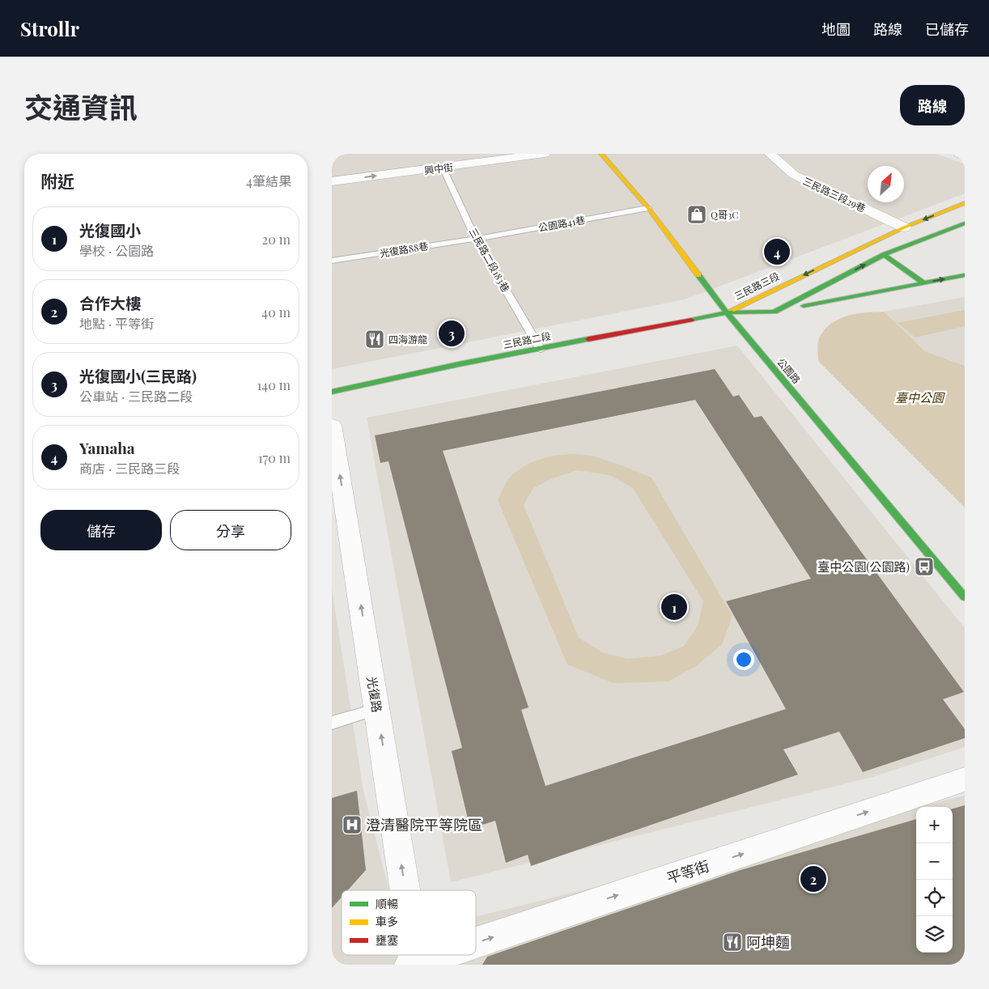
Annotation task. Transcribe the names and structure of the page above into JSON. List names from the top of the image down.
{
  "streets": {
    "main road": ["三民路三段", "三民路二段", "公園路"],
    "street": [
      "興中街",
      "三民路三段29巷",
      "光復路",
      "平等街"
    ],
    "lane": ["公園路41巷", "光復路88巷", "三民路二段183巷"]
  },
  "crossings": [
    ["興中街", "三民路二段183巷"],
    ["三民路三段29巷", "三民路三段"],
    ["公園路41巷", "光復路88巷"],
    ["公園路41巷", "三民路二段183巷"],
    ["公園路41巷", "公園路"],
    ["光復路88巷", "三民路二段183巷"],
    ["三民路二段183巷", "三民路二段"],
    ["三民路三段", "三民路二段"],
    ["三民路三段", "公園路"],
    ["三民路二段", "公園路"]
  ],
  "one_way": ["興中街", "光復路", "平等街"],
  "parks": ["臺中公園"],
  "places": {
    "shop": ["Q哥3C"],
    "restaurant": ["四海游龍", "阿坤麵"],
    "bus stop": ["臺中公園(公園路)"],
    "hospital": ["澄清醫院平等院區"]
  },
  "legend": ["順暢", "車多", "壅塞"],
  "north": "top right",
  "page": {
    "header": "Strollr",
    "nav": ["地圖", "路線", "已儲存"],
    "title": "交通資訊",
    "buttons": [
      "路線",
      ["儲存", "分享"]
    ],
    "heading": ["附近", "4筆結果"],
    "list": [
      {
        "mark": "1",
        "name": "光復國小",
        "note": "學校 · 公園路",
        "value": "20 m"
      },
      {
        "mark": "2",
        "name": "合作大樓",
        "note": "地點 · 平等街",
        "value": "40 m"
      },
      {
        "mark": "3",
        "name": "光復國小(三民路)",
        "note": "公車站 · 三民路二段",
        "value": "140 m"
      },
      {
        "mark": "4",
        "name": "Yamaha",
        "note": "商店 · 三民路三段",
        "value": "170 m"
      }
    ],
    "pins": [
      "4",
      "3",
      "1",
      "2"
    ],
    "map_buttons": ["+", "−"]
  }
}
